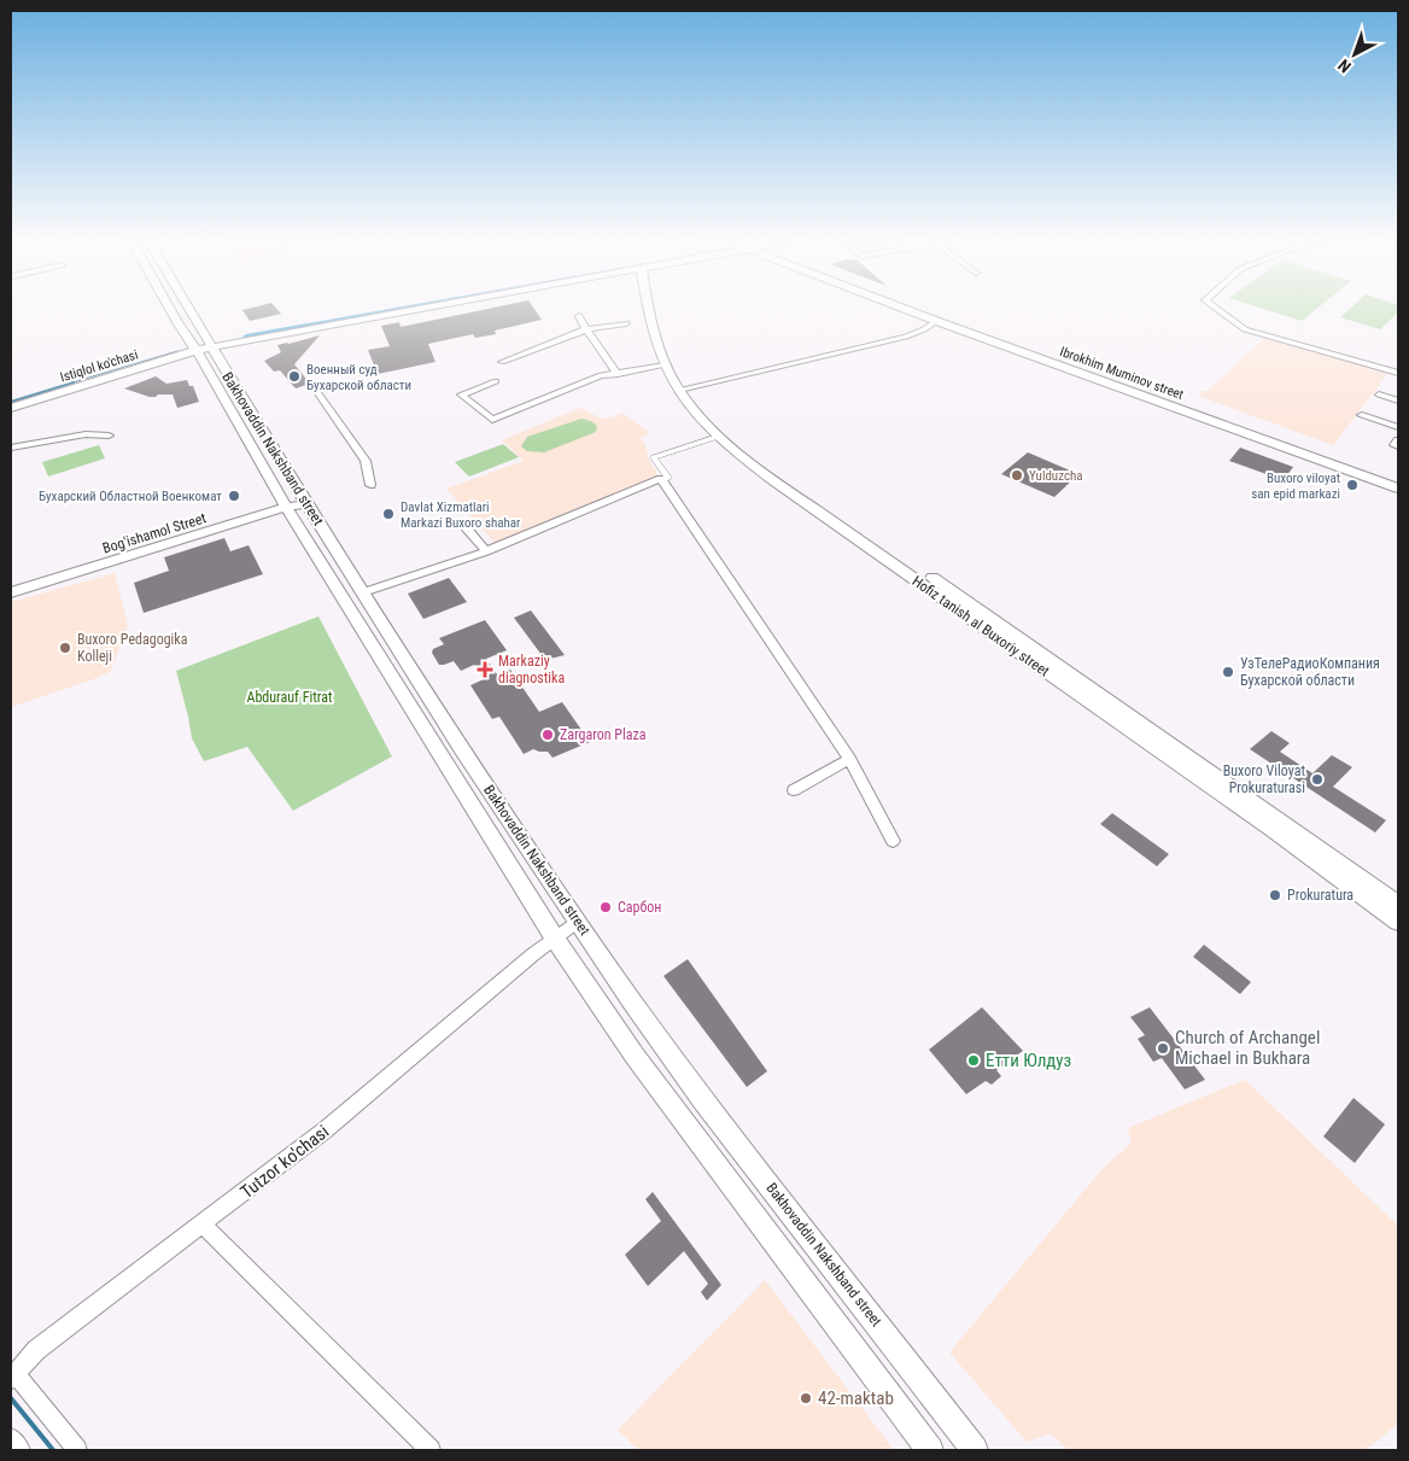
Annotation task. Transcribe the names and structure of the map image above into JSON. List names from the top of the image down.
{
  "streets": {
    "main road": [
      "Istiqlol ko'chasi",
      "Ibrokhim Muminov street",
      "Bakhovaddin Nakshband street",
      "Hofiz tanish al Buxoriy street"
    ],
    "street": ["Bog'ishamol Street", "Tutzor ko'chasi"]
  },
  "crossings": [
    ["Istiqlol ko'chasi", "Bakhovaddin Nakshband street"],
    ["Bakhovaddin Nakshband street", "Bog'ishamol Street"],
    ["Bakhovaddin Nakshband street", "Tutzor ko'chasi"]
  ],
  "parks": ["Abdurauf Fitrat"],
  "places": {
    "other": [
      "Военный суд Бухарской области",
      "Yulduzcha",
      "Buxoro viloyat san epid markazi",
      "Бухарский Областной Военкомат",
      "Davlat Xizmatlari Markazi Buxoro shahar",
      "Buxoro Pedagogika Kolleji",
      "УзТелеРадиоКомпания Бухарской области",
      "Zargaron Plaza",
      "Buxoro Viloyat Prokuraturasi",
      "Prokuratura",
      "Сарбон",
      "Church of Archangel Michael in Bukhara",
      "Етти Юлдуз",
      "42-maktab"
    ],
    "health": ["Markaziy diagnostika"]
  },
  "north": "bottom left"
}
